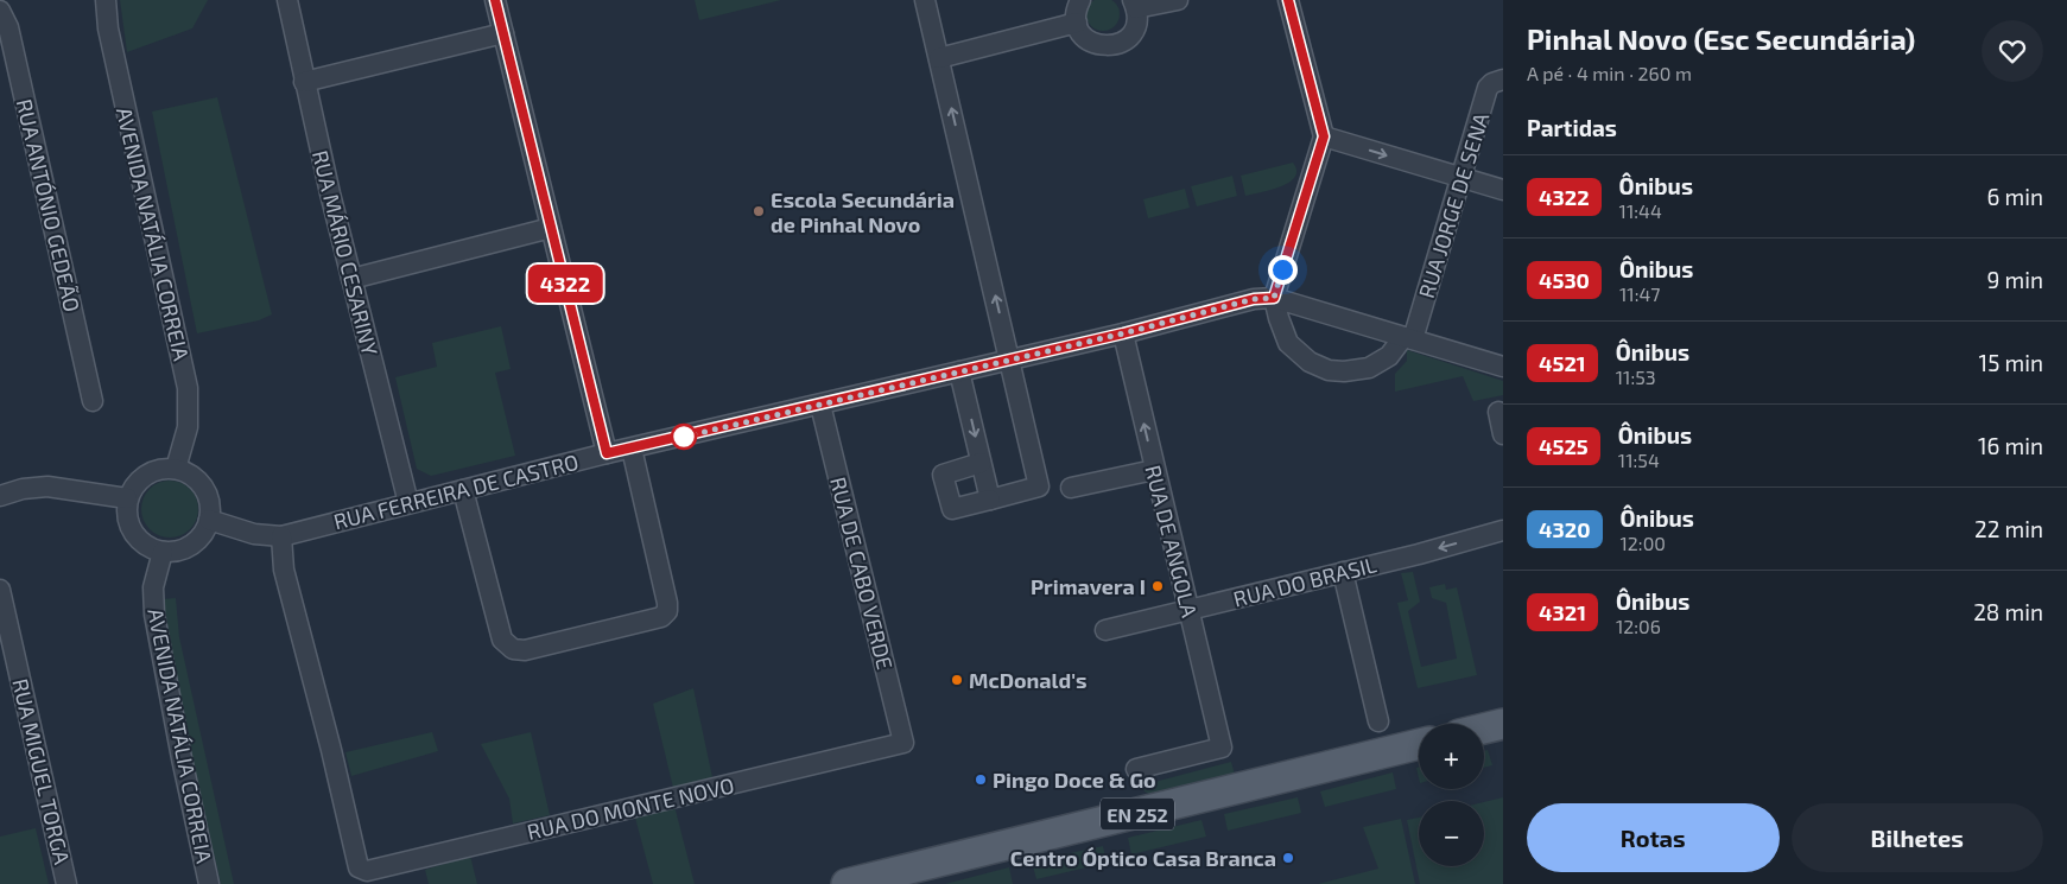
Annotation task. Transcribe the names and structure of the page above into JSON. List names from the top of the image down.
{
  "streets": {
    "main road": ["EN 252"],
    "street": [
      "RUA ANTÓNIO GEDEÃO",
      "RUA JORGE DE SENA",
      "AVENIDA NATÁLIA CORREIA",
      "RUA MÁRIO CESARINY",
      "RUA FERREIRA DE CASTRO",
      "RUA DE ANGOLA",
      "RUA DE CABO VERDE",
      "RUA DO BRASIL",
      "RUA MIGUEL TORGA",
      "RUA DO MONTE NOVO"
    ]
  },
  "crossings": [
    ["RUA JORGE DE SENA", "RUA FERREIRA DE CASTRO"],
    ["AVENIDA NATÁLIA CORREIA", "RUA FERREIRA DE CASTRO"],
    ["RUA MÁRIO CESARINY", "RUA FERREIRA DE CASTRO"],
    ["RUA FERREIRA DE CASTRO", "RUA DE ANGOLA"],
    ["RUA FERREIRA DE CASTRO", "RUA DE CABO VERDE"],
    ["RUA FERREIRA DE CASTRO", "RUA DO MONTE NOVO"],
    ["RUA DE ANGOLA", "RUA DO BRASIL"],
    ["RUA DE CABO VERDE", "RUA DO MONTE NOVO"]
  ],
  "one_way": ["RUA DO BRASIL"],
  "places": [
    "Escola Secundária de Pinhal Novo",
    "Primavera I",
    "McDonald's",
    "Pingo Doce & Go",
    "Centro Óptico Casa Branca"
  ],
  "lines": ["bus line 4322"],
  "page": {
    "on_map": "4322",
    "heading": [
      ["Pinhal Novo (Esc Secundária)", "A pé · 4 min · 260 m"],
      "Partidas"
    ],
    "list": [
      {
        "mark": "4322",
        "name": "Ônibus",
        "note": "11:44",
        "value": "6 min"
      },
      {
        "mark": "4530",
        "name": "Ônibus",
        "note": "11:47",
        "value": "9 min"
      },
      {
        "mark": "4521",
        "name": "Ônibus",
        "note": "11:53",
        "value": "15 min"
      },
      {
        "mark": "4525",
        "name": "Ônibus",
        "note": "11:54",
        "value": "16 min"
      },
      {
        "mark": "4320",
        "name": "Ônibus",
        "note": "12:00",
        "value": "22 min"
      },
      {
        "mark": "4321",
        "name": "Ônibus",
        "note": "12:06",
        "value": "28 min"
      }
    ],
    "map_buttons": ["+", "−"],
    "buttons": ["Rotas", "Bilhetes"]
  }
}
